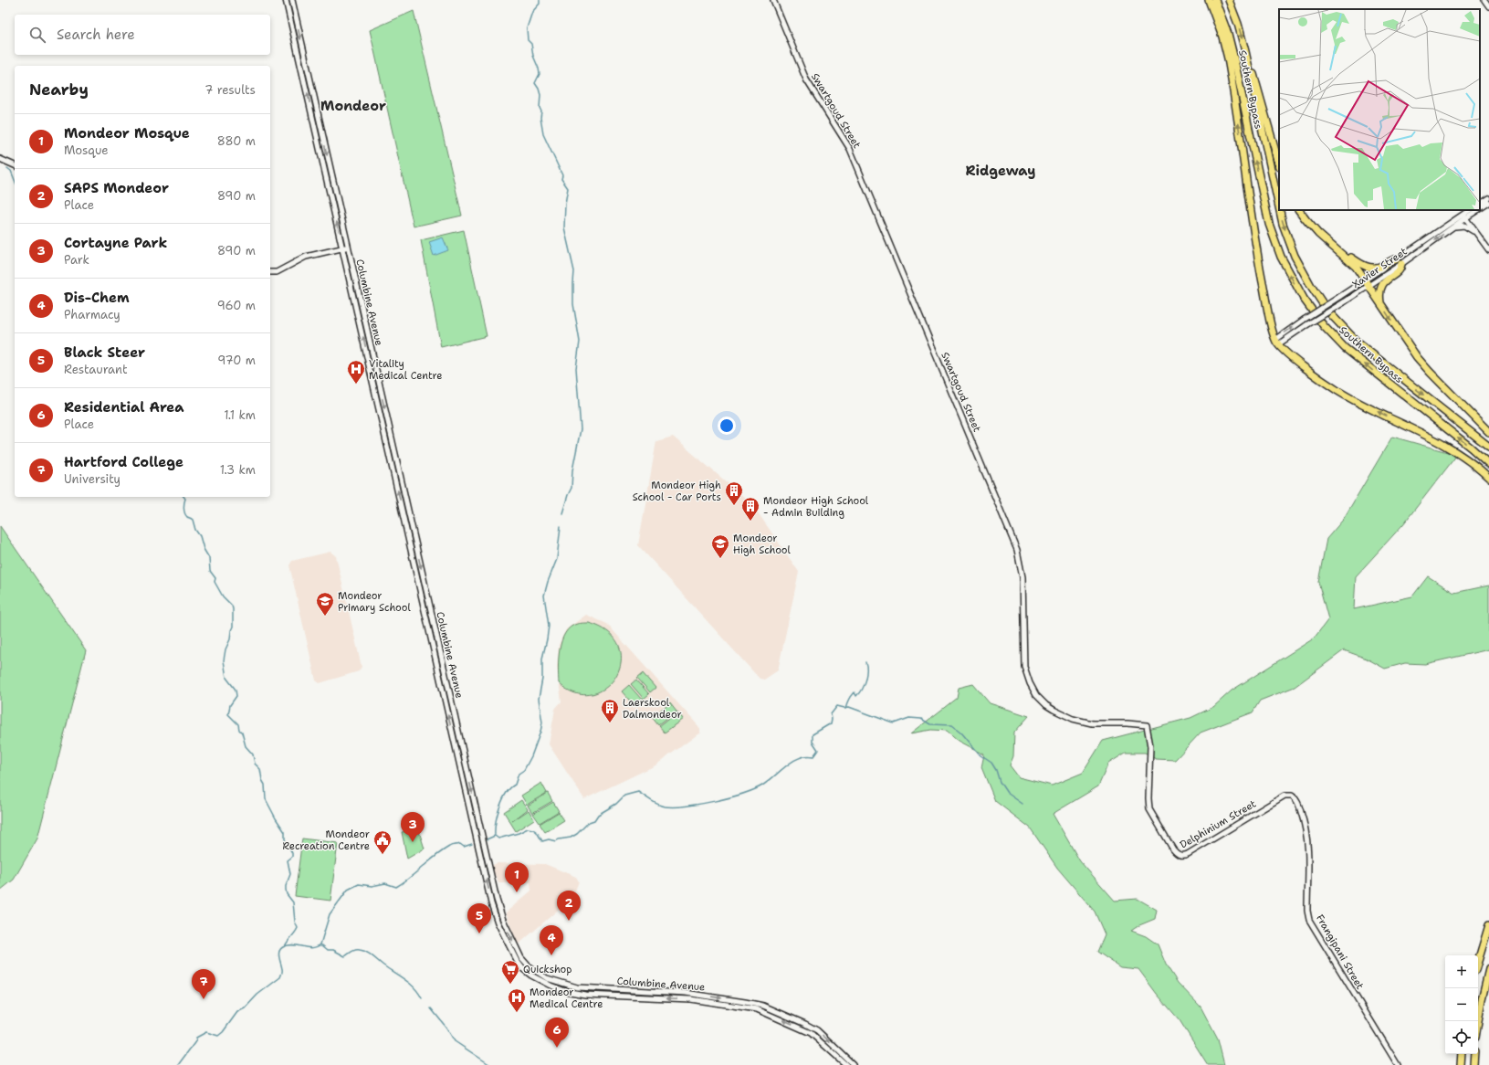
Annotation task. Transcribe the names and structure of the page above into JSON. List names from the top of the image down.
{
  "streets": {
    "highway": ["Southern Bypass"],
    "main road": [
      "Swartgoud Street",
      "Xavier Street",
      "Columbine Avenue",
      "Delphinium Street",
      "Frangipani Street"
    ]
  },
  "crossings": [
    ["Swartgoud Street", "Delphinium Street"],
    ["Delphinium Street", "Frangipani Street"]
  ],
  "districts": ["Mondeor", "Ridgeway"],
  "places": {
    "hospital": ["Vitality Medical Centre", "Mondeor Medical Centre"],
    "building": ["Mondeor High School - Car Ports", "Mondeor High School - Admin Building", "Laerskool Dalmondeor"],
    "school or university": ["Mondeor High School", "Mondeor Primary School"],
    "public building": ["Mondeor Recreation Centre"],
    "supermarket": ["Quickshop"]
  },
  "page": {
    "search": "Search here",
    "heading": ["Nearby", "7 results"],
    "list": [
      {
        "mark": "1",
        "name": "Mondeor Mosque",
        "note": "Mosque",
        "value": "880 m"
      },
      {
        "mark": "2",
        "name": "SAPS Mondeor",
        "note": "Place",
        "value": "890 m"
      },
      {
        "mark": "3",
        "name": "Cortayne Park",
        "note": "Park",
        "value": "890 m"
      },
      {
        "mark": "4",
        "name": "Dis-Chem",
        "note": "Pharmacy",
        "value": "960 m"
      },
      {
        "mark": "5",
        "name": "Black Steer",
        "note": "Restaurant",
        "value": "970 m"
      },
      {
        "mark": "6",
        "name": "Residential Area",
        "note": "Place",
        "value": "1.1 km"
      },
      {
        "mark": "7",
        "name": "Hartford College",
        "note": "University",
        "value": "1.3 km"
      }
    ],
    "pins": [
      "3",
      "1",
      "2",
      "5",
      "4",
      "7",
      "6"
    ],
    "map_buttons": ["+", "−"]
  }
}
